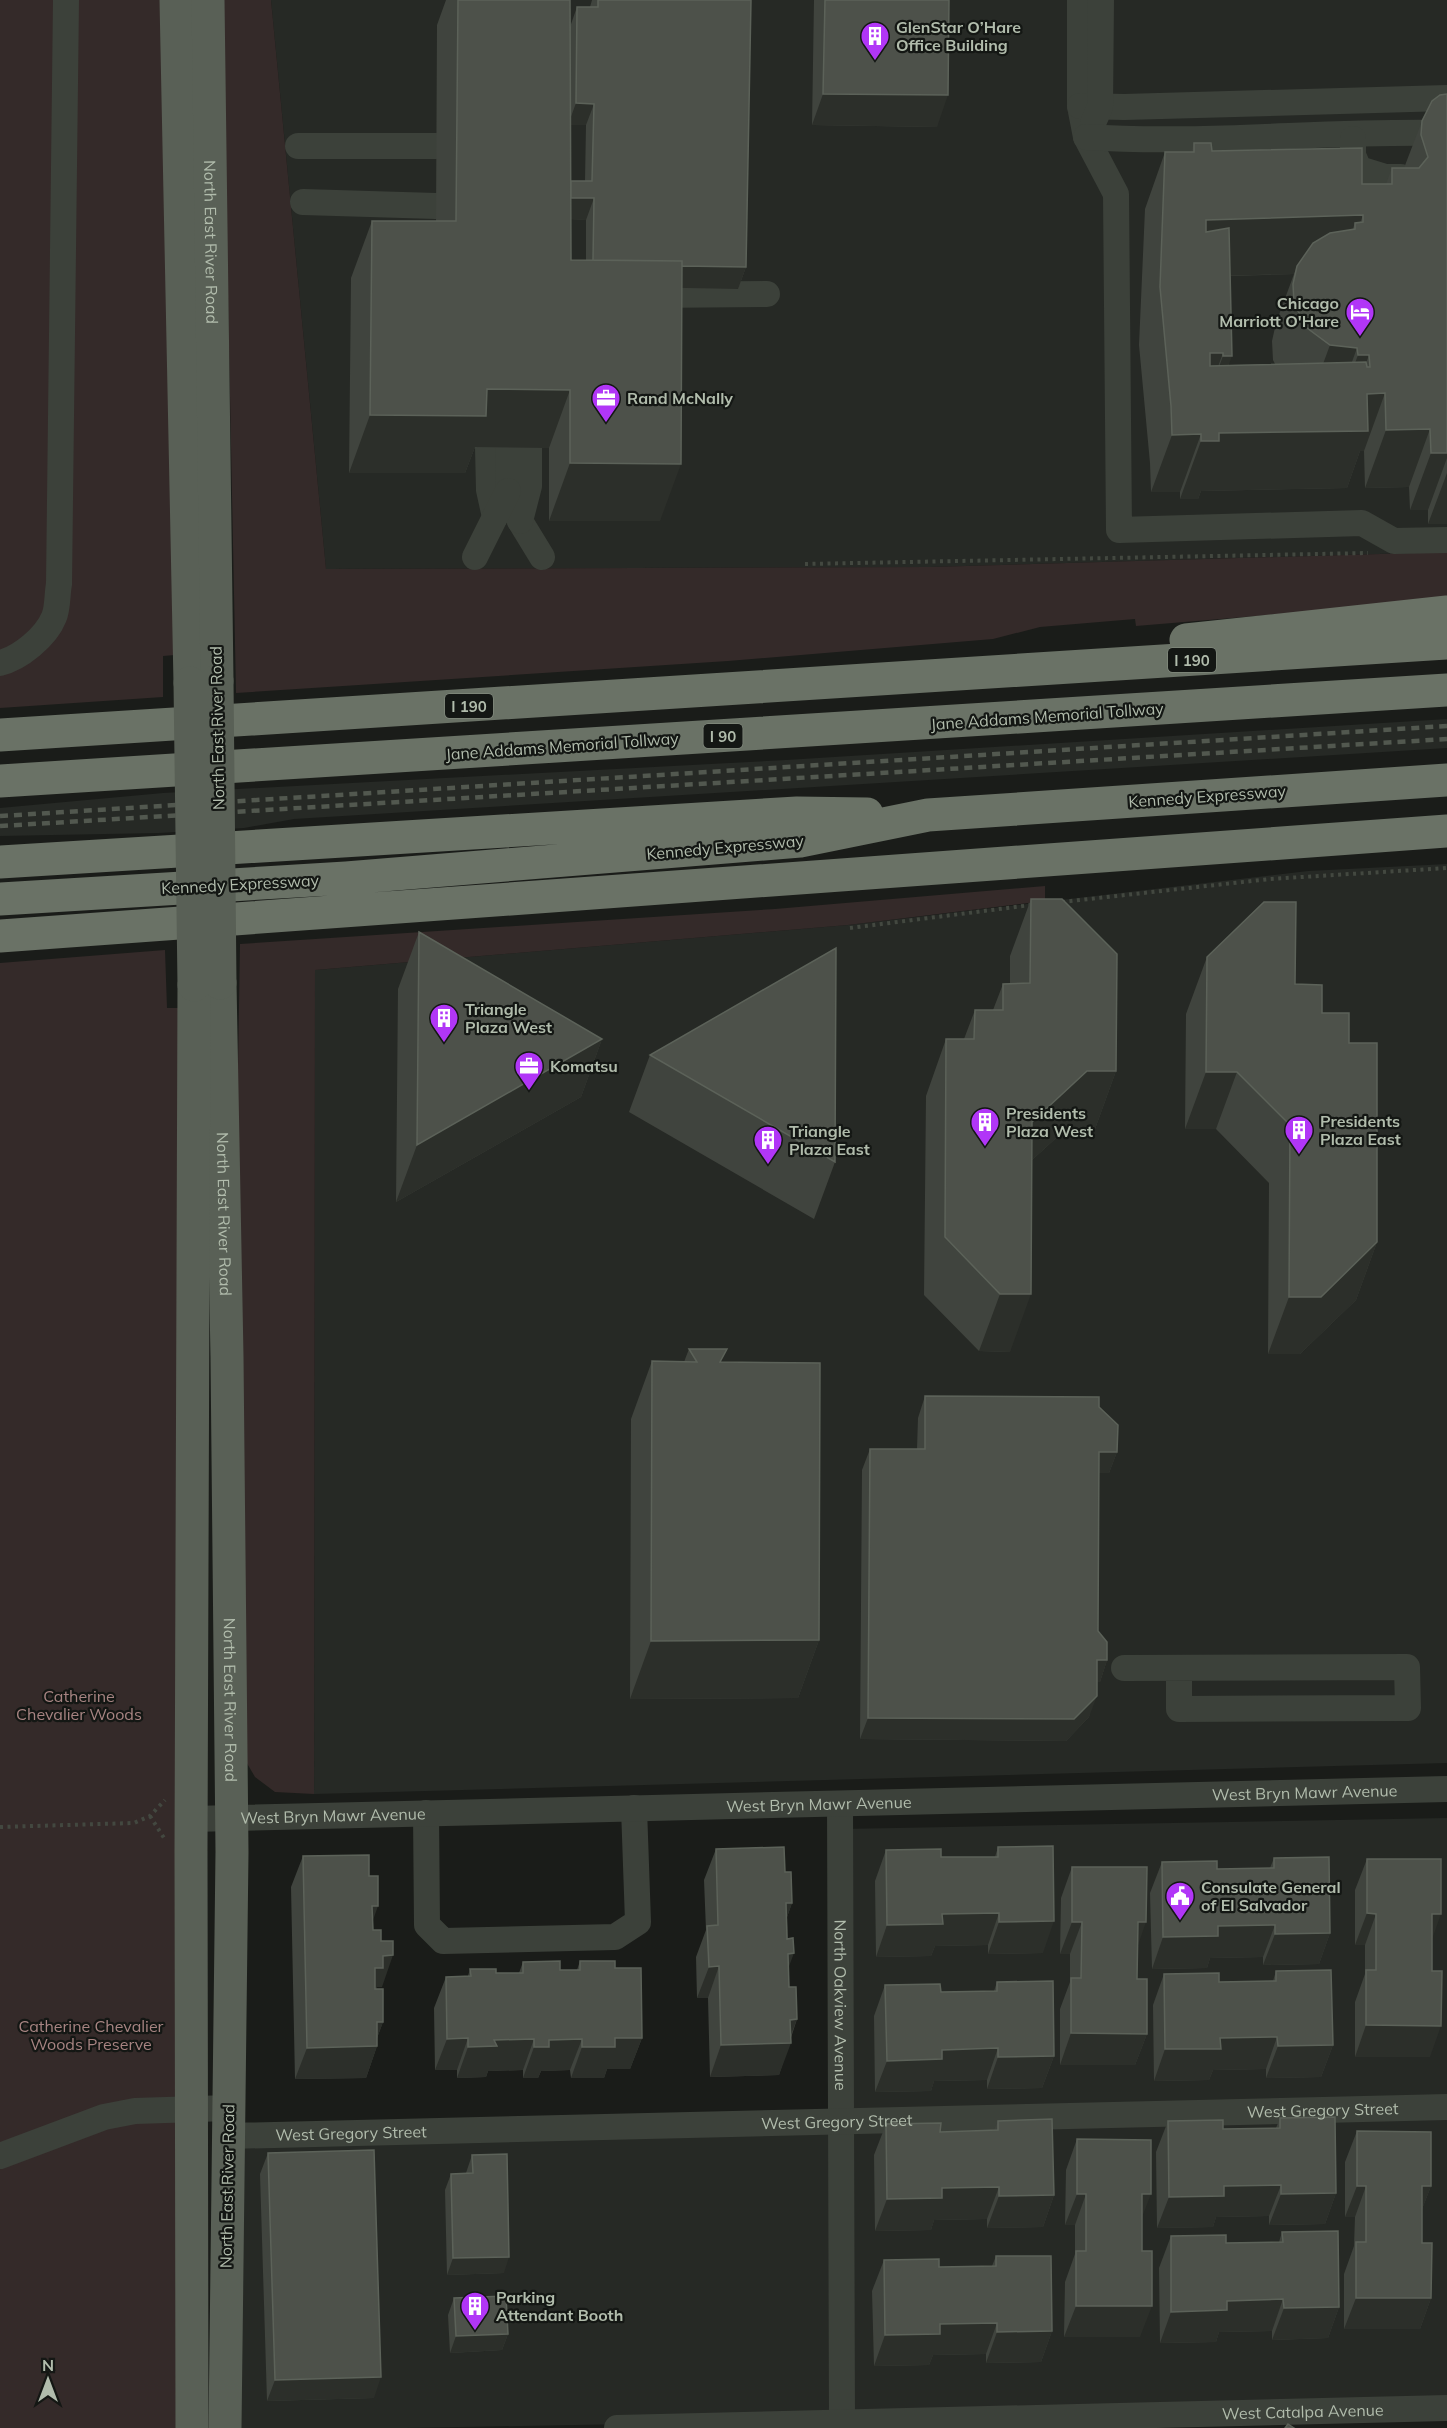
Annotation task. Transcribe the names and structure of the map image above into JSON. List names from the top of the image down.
{
  "streets": {
    "highway": [
      "I 190",
      "Jane Addams Memorial Tollway",
      "I 90",
      "Kennedy Expressway"
    ],
    "main road": ["North East River Road"],
    "street": [
      "West Bryn Mawr Avenue",
      "North Oakview Avenue",
      "West Gregory Street",
      "West Catalpa Avenue"
    ]
  },
  "crossings": [
    ["North East River Road", "West Bryn Mawr Avenue"],
    ["North East River Road", "West Gregory Street"],
    ["West Bryn Mawr Avenue", "North Oakview Avenue"],
    ["North Oakview Avenue", "West Gregory Street"],
    ["North Oakview Avenue", "West Catalpa Avenue"]
  ],
  "parks": ["Catherine Chevalier Woods", "Catherine Chevalier Woods Preserve"],
  "places": {
    "building": [
      "GlenStar O’Hare Office Building",
      "Triangle Plaza West",
      "Presidents Plaza West",
      "Presidents Plaza East",
      "Triangle Plaza East",
      "Parking Attendant Booth"
    ],
    "hotel": ["Chicago Marriott O'Hare"],
    "office": ["Rand McNally", "Komatsu"],
    "public building": ["Consulate General of El Salvador"]
  },
  "north": "top"
}
